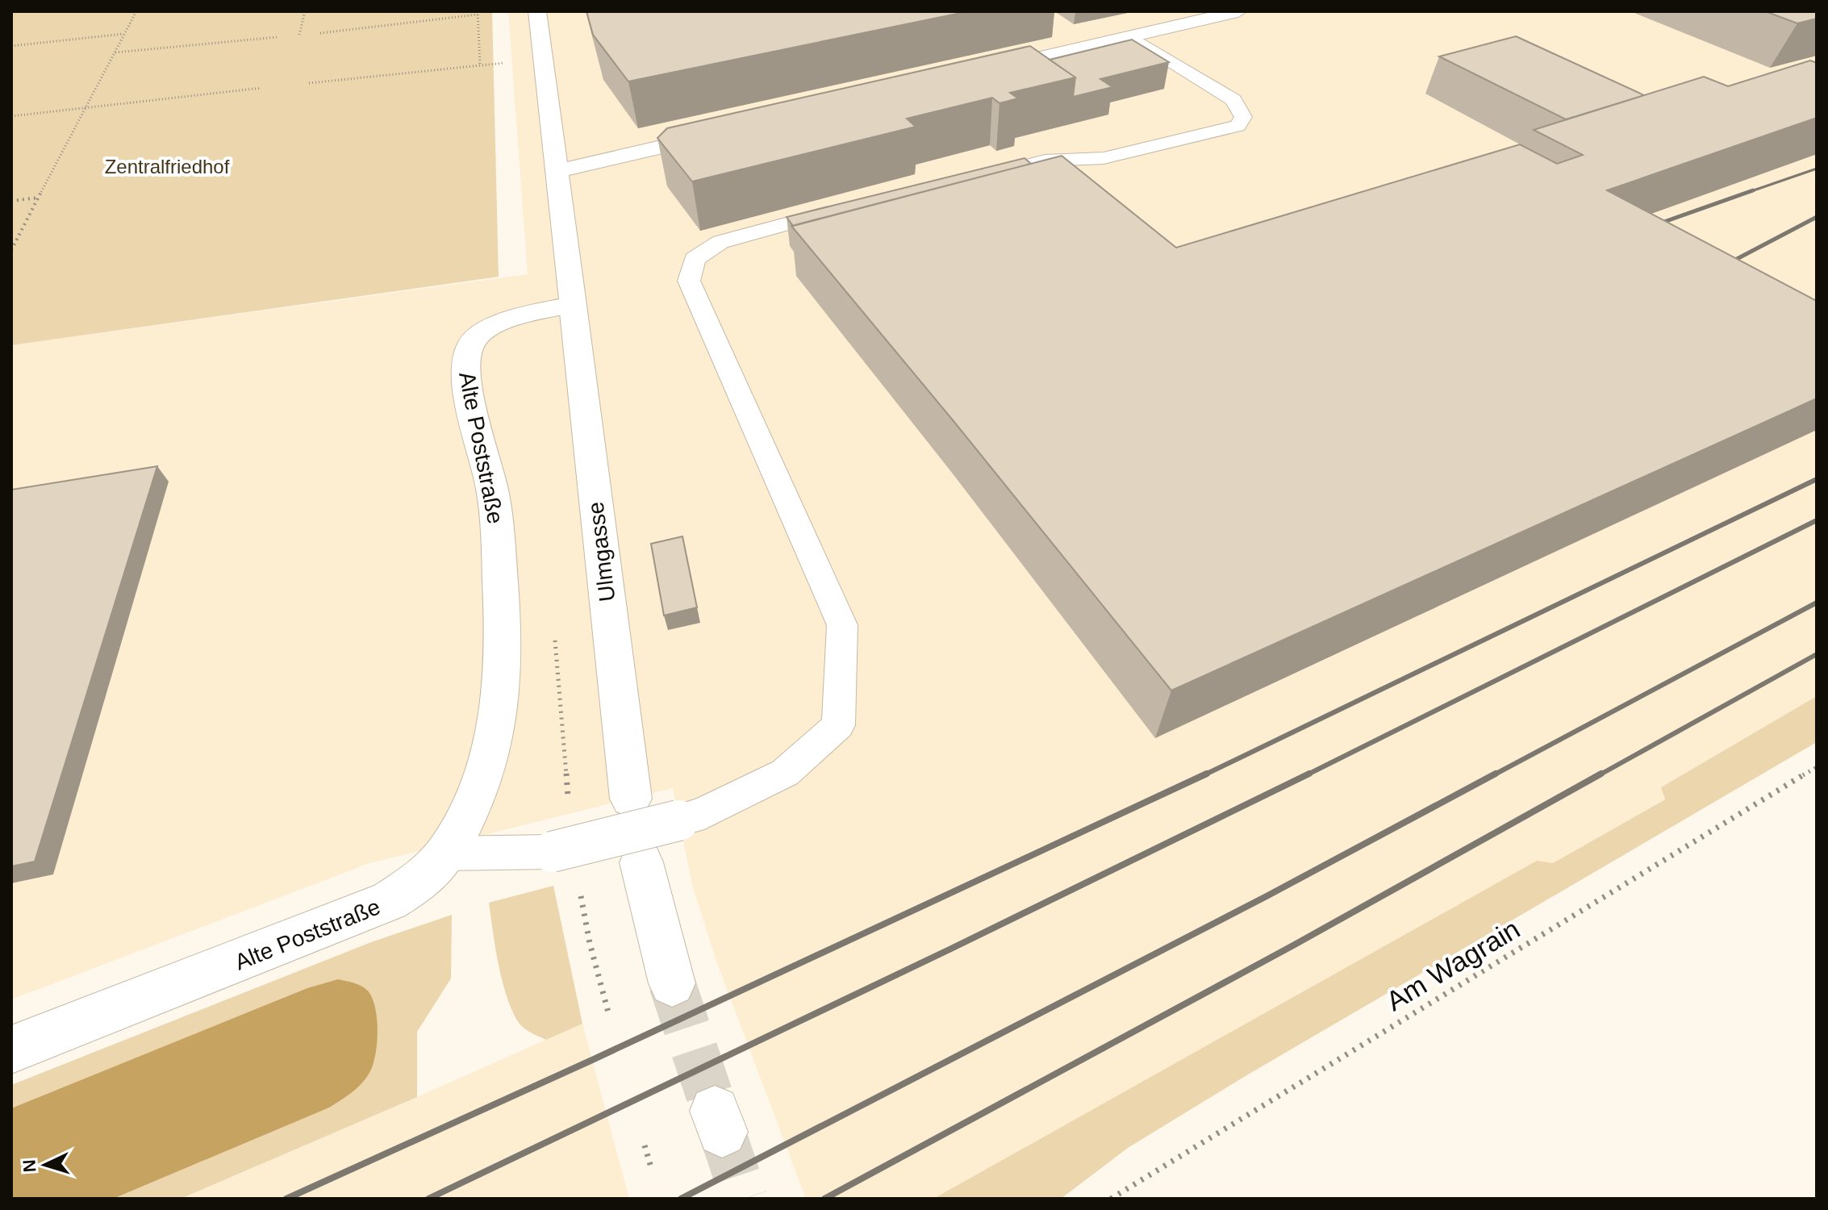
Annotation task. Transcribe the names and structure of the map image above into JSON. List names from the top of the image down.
{
  "streets": {
    "street": ["Alte Poststraße", "Ulmgasse"],
    "path": ["Am Wagrain"]
  },
  "crossings": [
    ["Alte Poststraße", "Ulmgasse"]
  ],
  "parks": ["Zentralfriedhof"],
  "north": "left"
}
